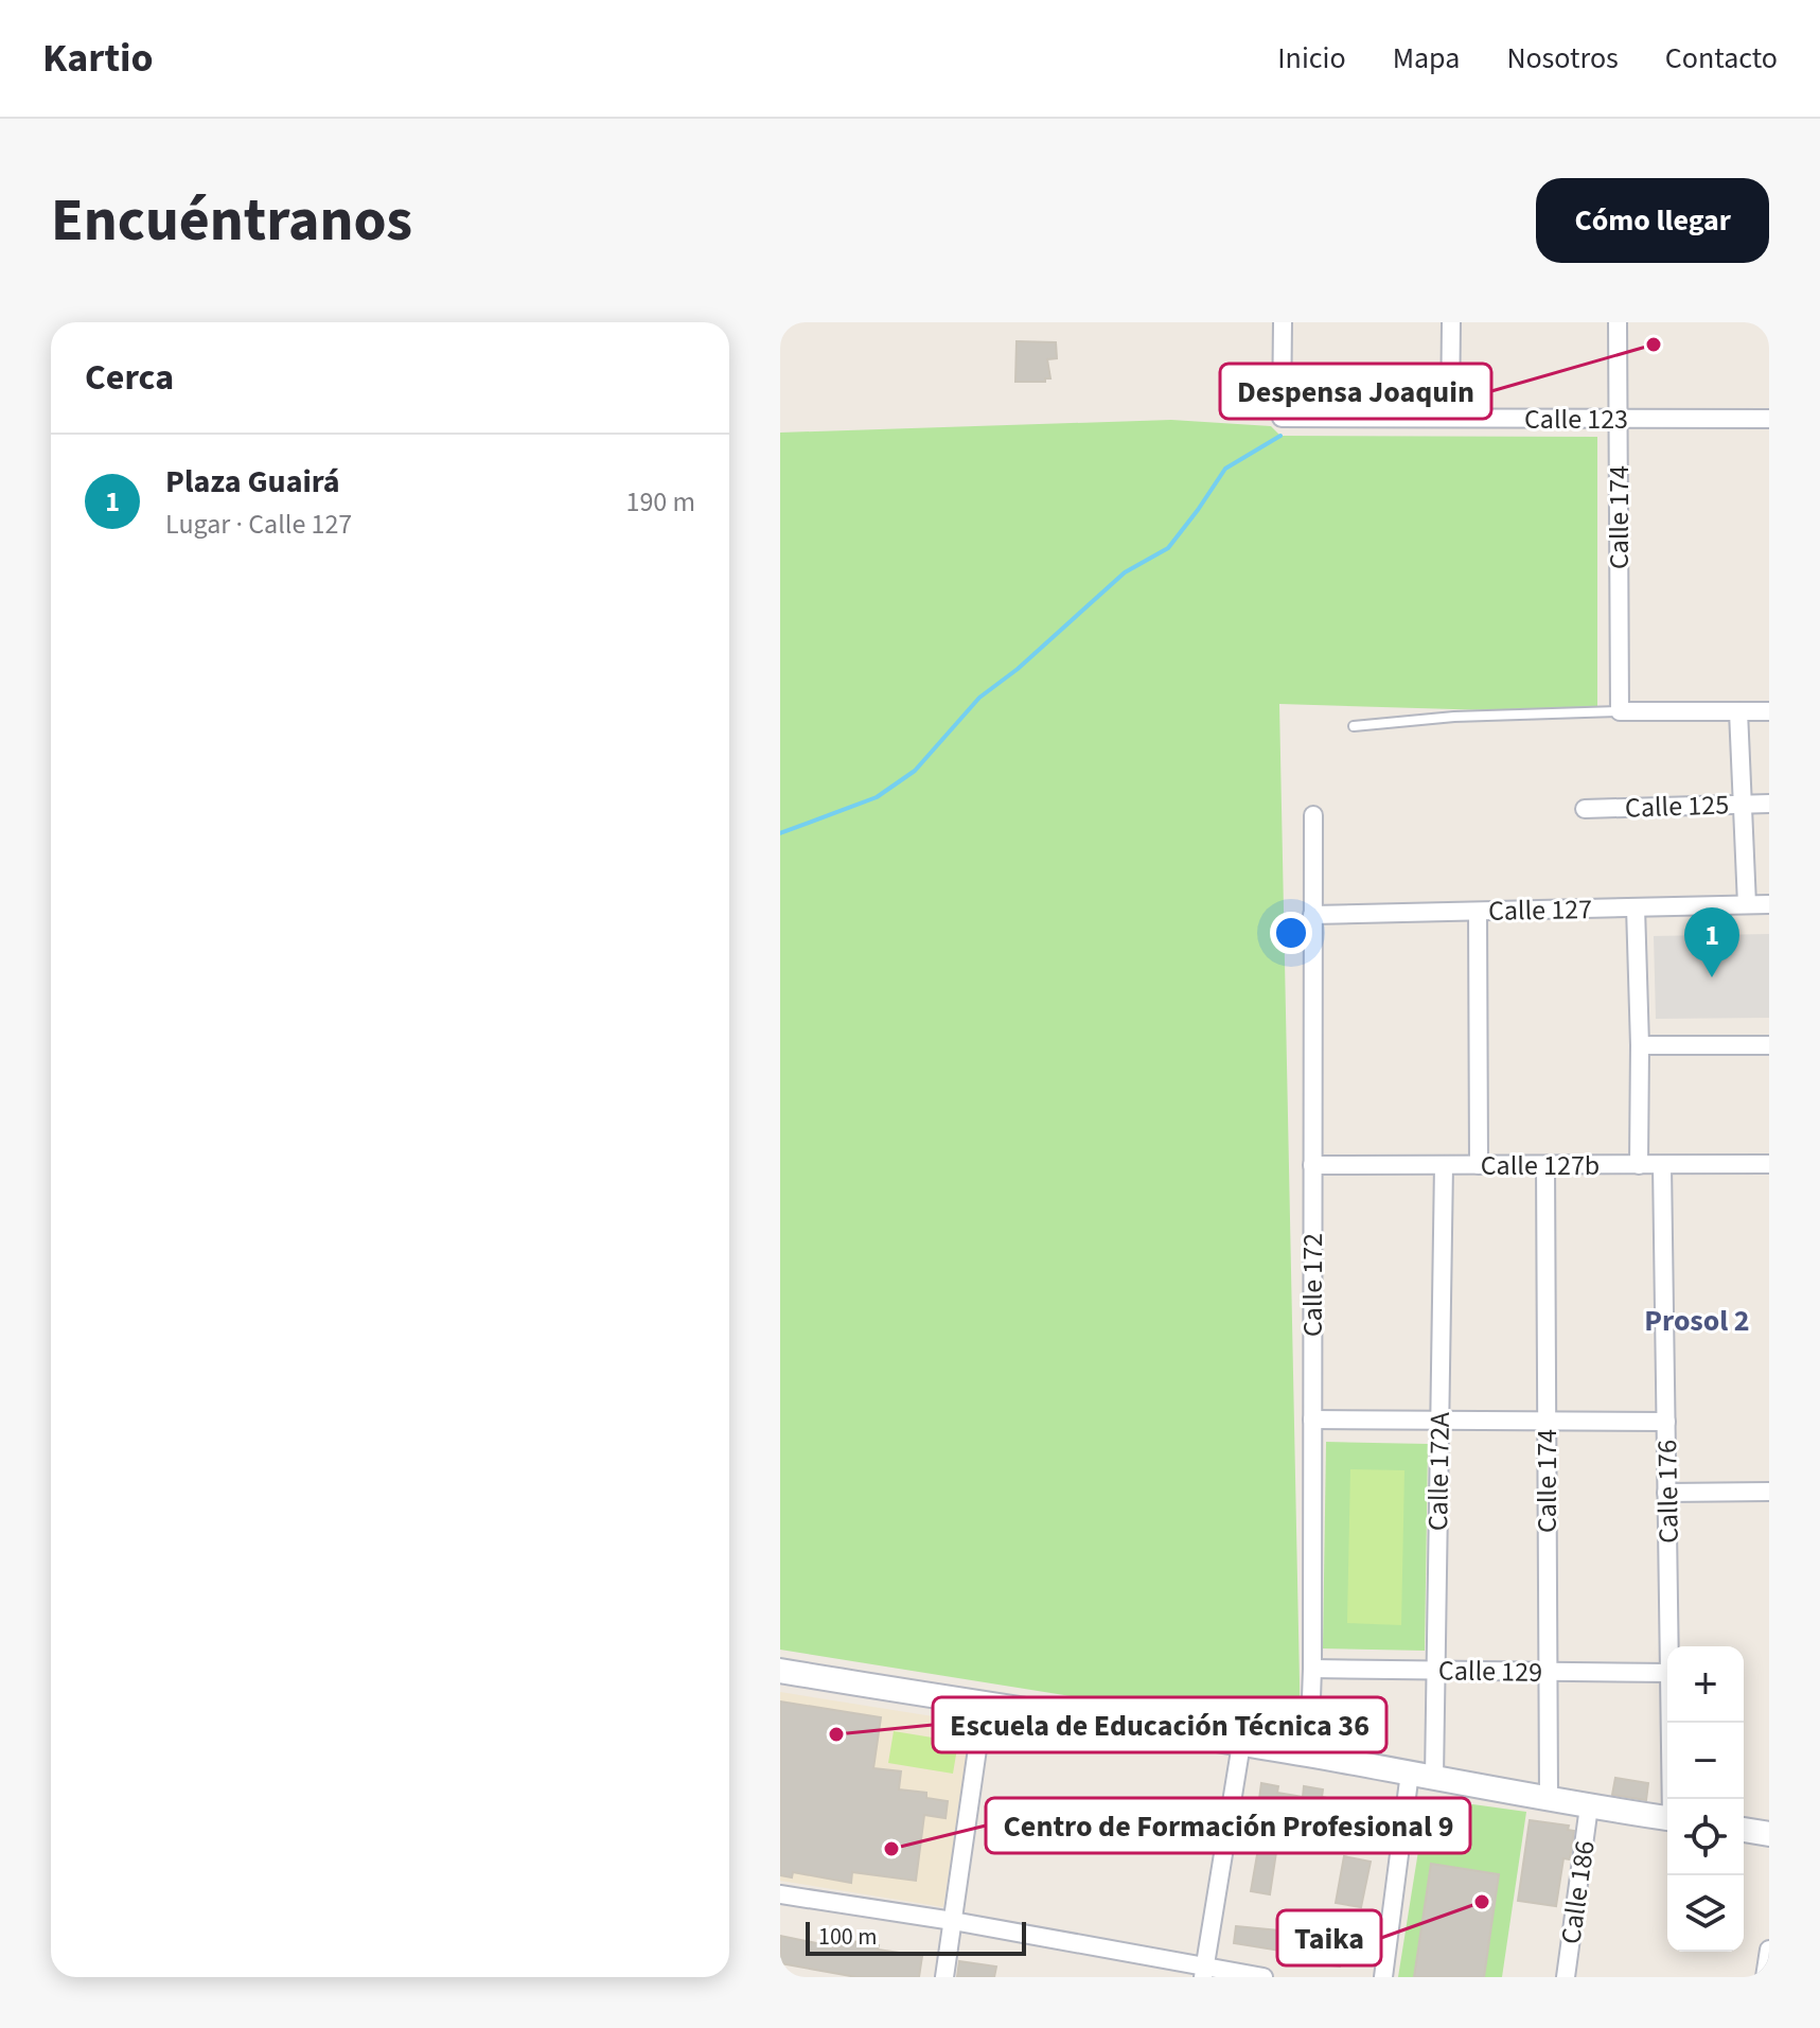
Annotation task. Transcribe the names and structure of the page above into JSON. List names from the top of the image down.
{
  "streets": {
    "street": [
      "Calle 123",
      "Calle 174",
      "Calle 125",
      "Calle 127",
      "Calle 127b",
      "Calle 172",
      "Calle 172A",
      "Calle 176",
      "Calle 129",
      "Calle 186"
    ]
  },
  "crossings": [
    ["Calle 123", "Calle 174"],
    ["Calle 174", "Calle 127b"],
    ["Calle 174", "Calle 129"],
    ["Calle 127", "Calle 172"],
    ["Calle 127b", "Calle 172"],
    ["Calle 127b", "Calle 172A"],
    ["Calle 127b", "Calle 176"],
    ["Calle 172", "Calle 129"],
    ["Calle 172A", "Calle 129"]
  ],
  "districts": ["Prosol 2"],
  "places": [
    "Despensa Joaquin",
    "Escuela de Educación Técnica 36",
    "Centro de Formación Profesional 9",
    "Taika"
  ],
  "scale_bar": "100 m",
  "page": {
    "header": "Kartio",
    "nav": [
      "Inicio",
      "Mapa",
      "Nosotros",
      "Contacto"
    ],
    "buttons": "Cómo llegar",
    "title": "Encuéntranos",
    "heading": "Cerca",
    "list": [
      {
        "mark": "1",
        "name": "Plaza Guairá",
        "note": "Lugar · Calle 127",
        "value": "190 m"
      }
    ],
    "pins": "1",
    "map_buttons": ["+", "−"],
    "scale": "100 m"
  }
}
